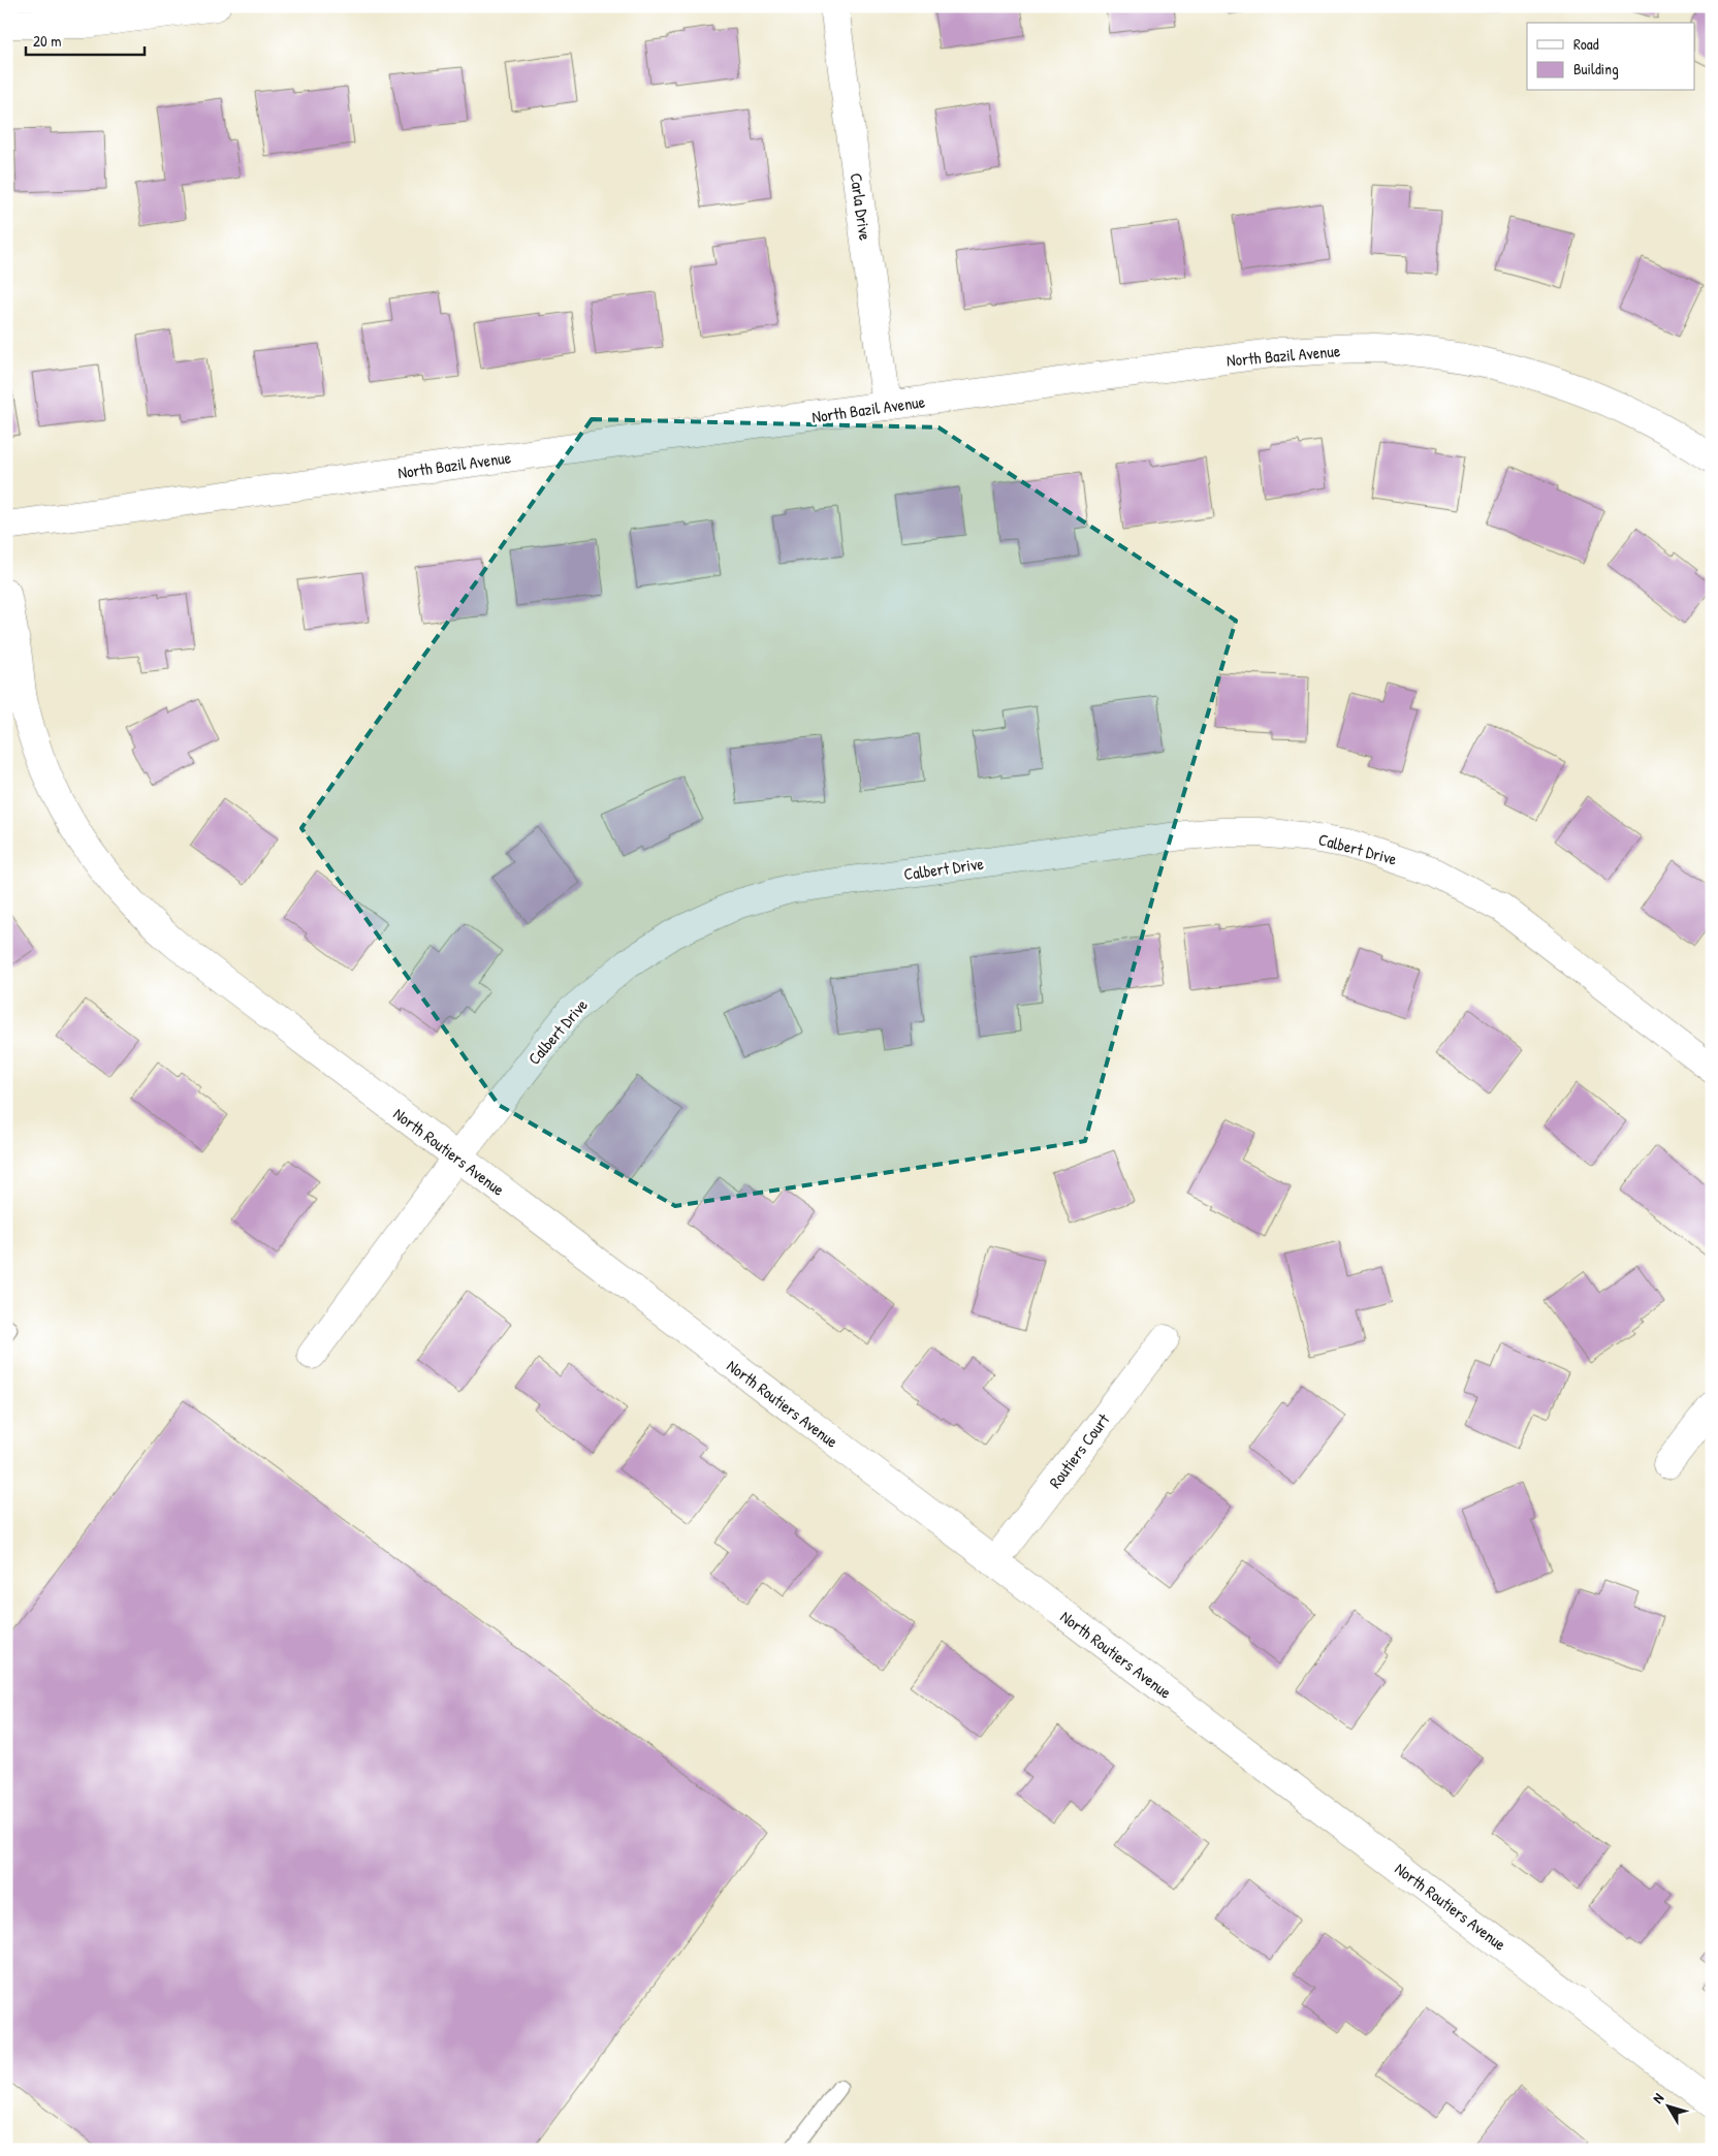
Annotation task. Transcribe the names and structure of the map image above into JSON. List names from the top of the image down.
{
  "streets": {
    "street": [
      "Carla Drive",
      "North Bazil Avenue",
      "Calbert Drive",
      "North Routiers Avenue",
      "Routiers Court"
    ]
  },
  "crossings": [
    ["Carla Drive", "North Bazil Avenue"],
    ["Calbert Drive", "North Routiers Avenue"],
    ["North Routiers Avenue", "Routiers Court"]
  ],
  "legend": ["Road", "Building"],
  "scale_bar": "20 m",
  "north": "top left"
}
